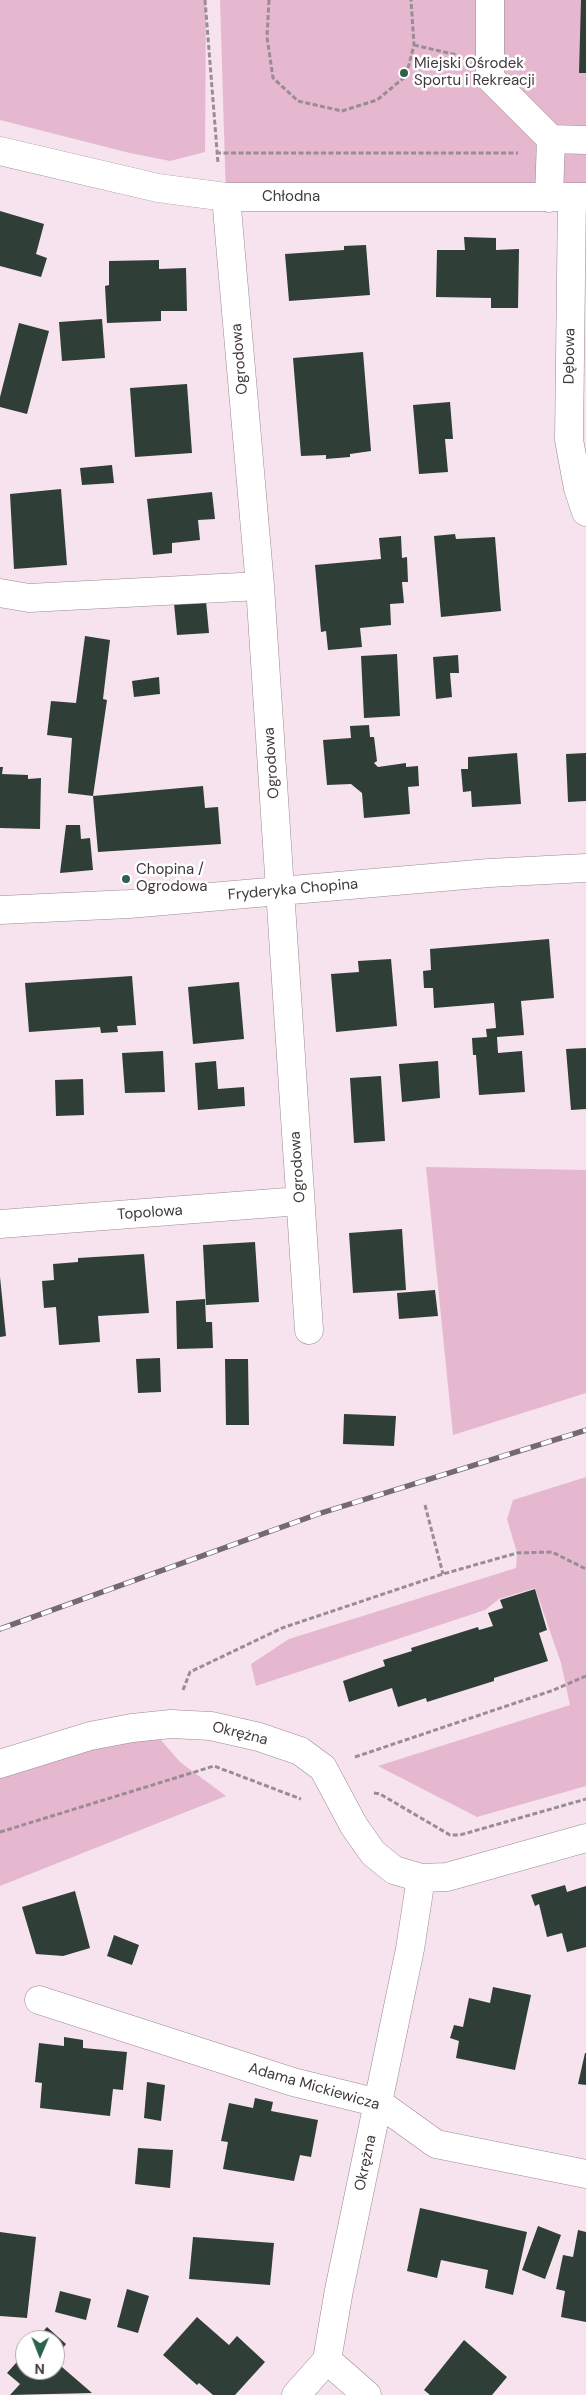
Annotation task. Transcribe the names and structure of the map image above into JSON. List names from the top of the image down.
{
  "streets": {
    "street": [
      "Chłodna",
      "Dębowa",
      "Ogrodowa",
      "Fryderyka Chopina",
      "Topolowa",
      "Okrężna",
      "Adama Mickiewicza"
    ]
  },
  "crossings": [
    ["Chłodna", "Dębowa"],
    ["Chłodna", "Ogrodowa"],
    ["Ogrodowa", "Fryderyka Chopina"],
    ["Ogrodowa", "Topolowa"],
    ["Okrężna", "Adama Mickiewicza"]
  ],
  "places": ["Miejski Ośrodek Sportu i Rekreacji", "Chopina / Ogrodowa"],
  "north": "bottom"
}
